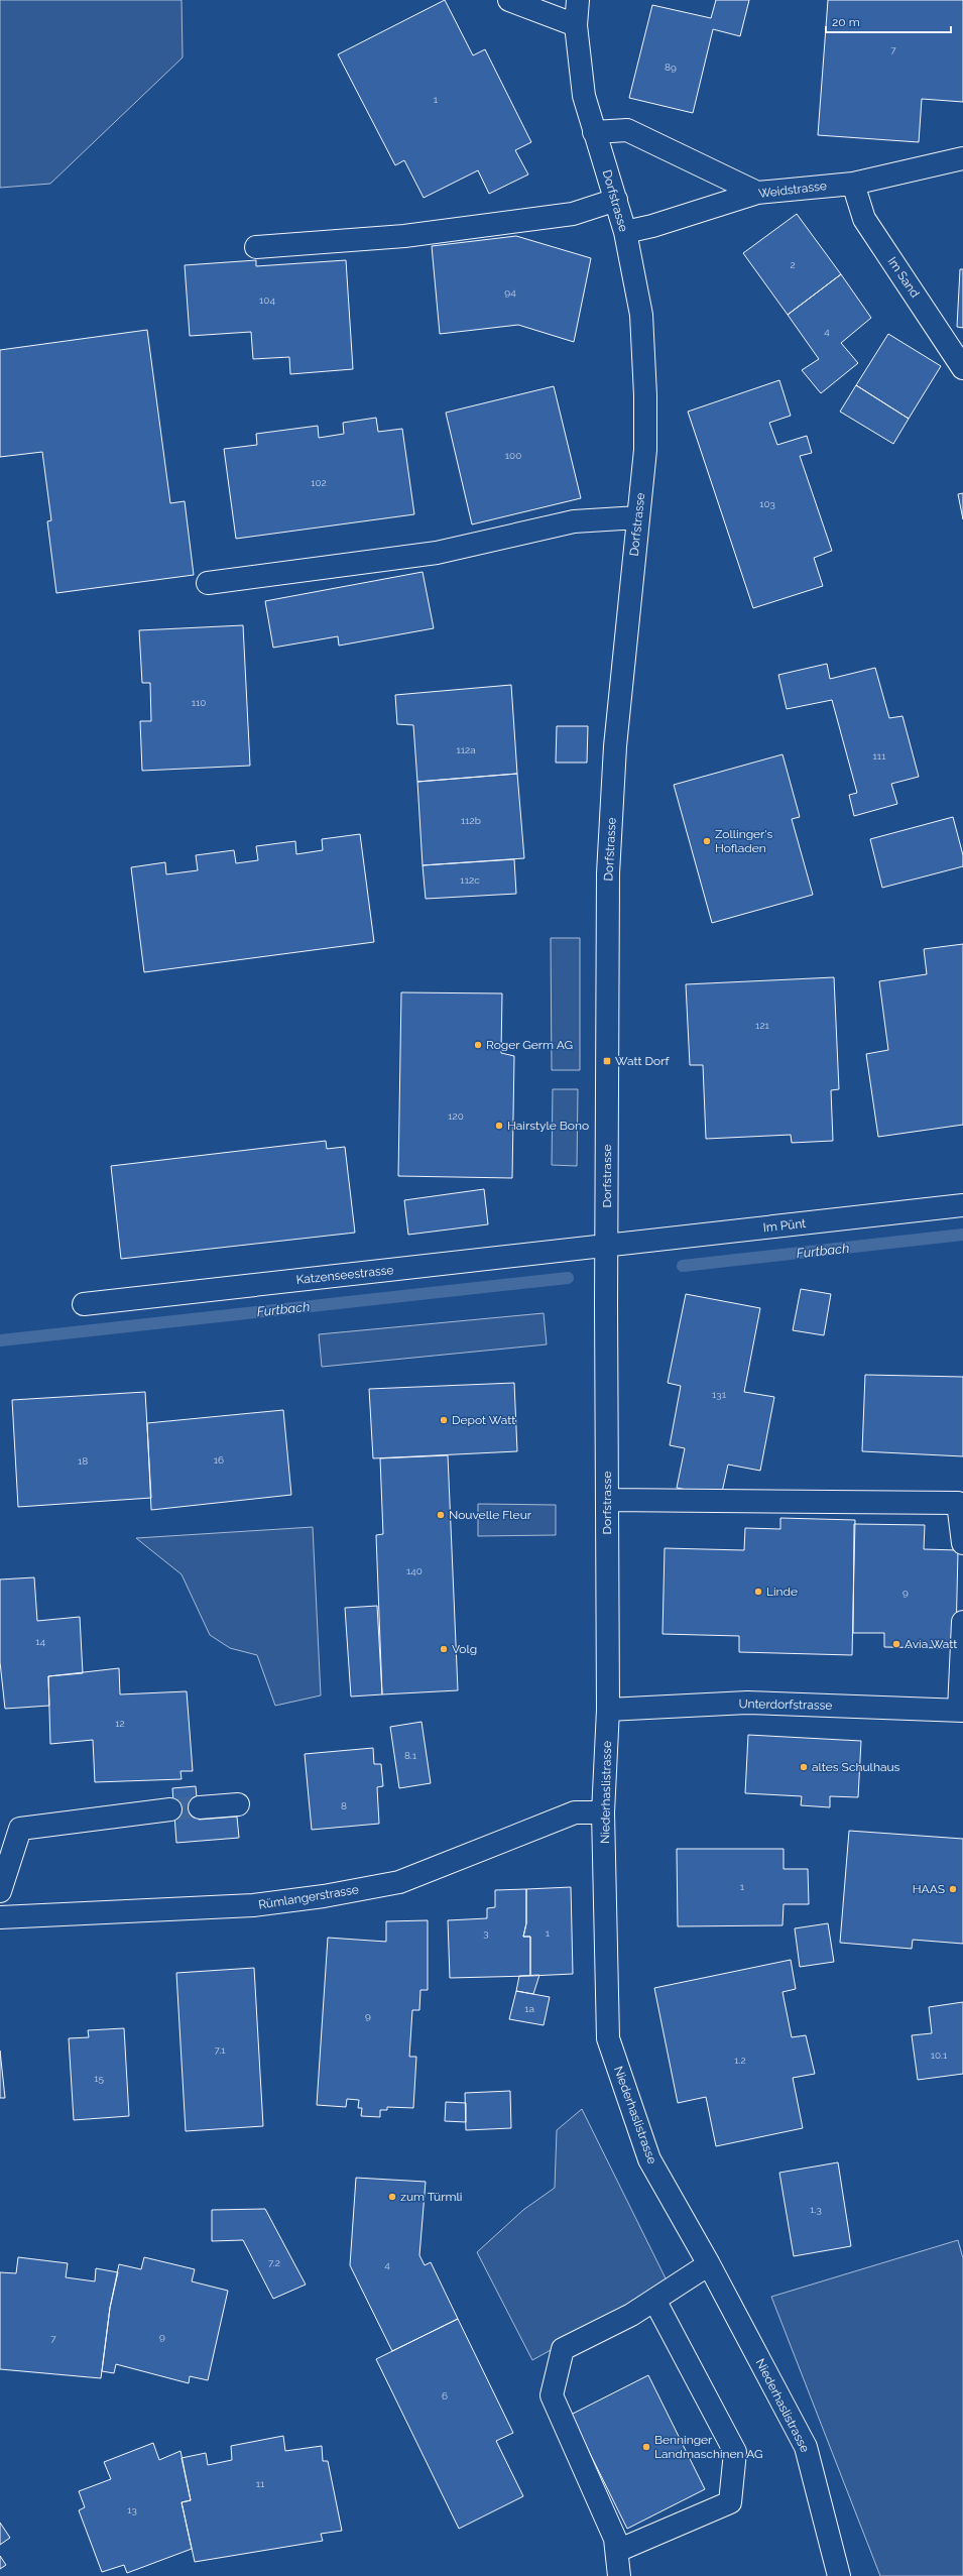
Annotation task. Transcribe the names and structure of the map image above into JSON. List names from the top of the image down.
{
  "streets": {
    "street": [
      "Weidstrasse",
      "Dorfstrasse",
      "Im Sand",
      "Im Pünt",
      "Katzenseestrasse",
      "Unterdorfstrasse",
      "Niederhaslistrasse",
      "Rümlangerstrasse"
    ]
  },
  "crossings": [
    ["Weidstrasse", "Dorfstrasse"],
    ["Weidstrasse", "Im Sand"],
    ["Dorfstrasse", "Im Pünt"],
    ["Dorfstrasse", "Katzenseestrasse"],
    ["Dorfstrasse", "Unterdorfstrasse"],
    ["Dorfstrasse", "Niederhaslistrasse"],
    ["Im Pünt", "Katzenseestrasse"],
    ["Unterdorfstrasse", "Niederhaslistrasse"],
    ["Niederhaslistrasse", "Rümlangerstrasse"]
  ],
  "water": ["Furtbach"],
  "places": {
    "other": [
      "Zollinger's Hofladen",
      "Roger Germ AG",
      "Hairstyle Bono",
      "Depot Watt",
      "Nouvelle Fleur",
      "Linde",
      "Avia Watt",
      "Volg",
      "altes Schulhaus",
      "HAAS",
      "zum Türmli",
      "Benninger Landmaschinen AG"
    ],
    "transit": ["Watt Dorf"]
  },
  "house_numbers": [
    "7",
    "89",
    "1",
    "2",
    "94",
    "104",
    "4",
    "100",
    "102",
    "103",
    "110",
    "112a",
    "111",
    "112b",
    "112c",
    "121",
    "120",
    "131",
    "16",
    "18",
    "140",
    "9",
    "14",
    "12",
    "8.1",
    "8",
    "1",
    "3",
    "1",
    "1a",
    "9",
    "7.1",
    "10.1",
    "1.2",
    "15",
    "1.3",
    "7.2",
    "4",
    "9",
    "7",
    "6",
    "11",
    "13"
  ],
  "scale_bar": "20 m"
}
